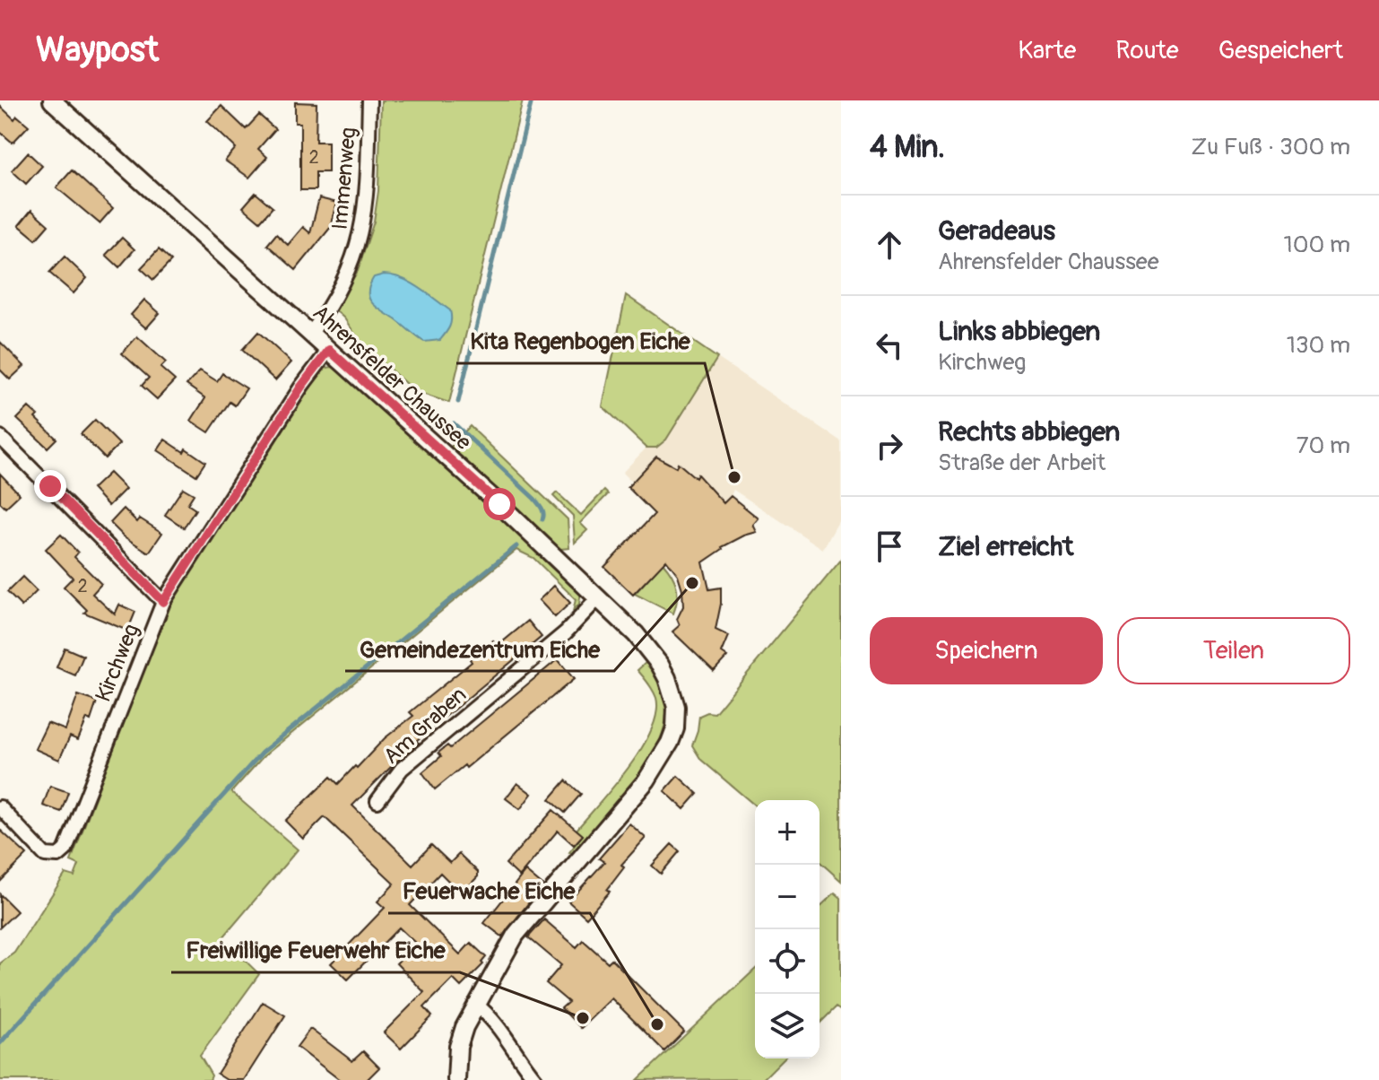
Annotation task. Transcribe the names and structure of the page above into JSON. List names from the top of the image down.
{
  "streets": {
    "main road": ["Ahrensfelder Chaussee"],
    "street": ["Immenweg", "Kirchweg", "Am Graben"]
  },
  "crossings": [
    ["Immenweg", "Ahrensfelder Chaussee"],
    ["Ahrensfelder Chaussee", "Kirchweg"],
    ["Ahrensfelder Chaussee", "Am Graben"]
  ],
  "places": [
    "Kita Regenbogen Eiche",
    "Gemeindezentrum Eiche",
    "Freiwillige Feuerwehr Eiche",
    "Feuerwache Eiche"
  ],
  "house_numbers": ["2", "2"],
  "page": {
    "header": "Waypost",
    "nav": ["Karte", "Route", "Gespeichert"],
    "heading": ["4 Min.", "Zu Fuß · 300 m"],
    "list": [
      ["Geradeaus", "Ahrensfelder Chaussee", "100 m"],
      ["Links abbiegen", "Kirchweg", "130 m"],
      ["Rechts abbiegen", "Straße der Arbeit", "70 m"],
      "Ziel erreicht"
    ],
    "buttons": ["Speichern", "Teilen"],
    "map_buttons": ["+", "−"]
  }
}
